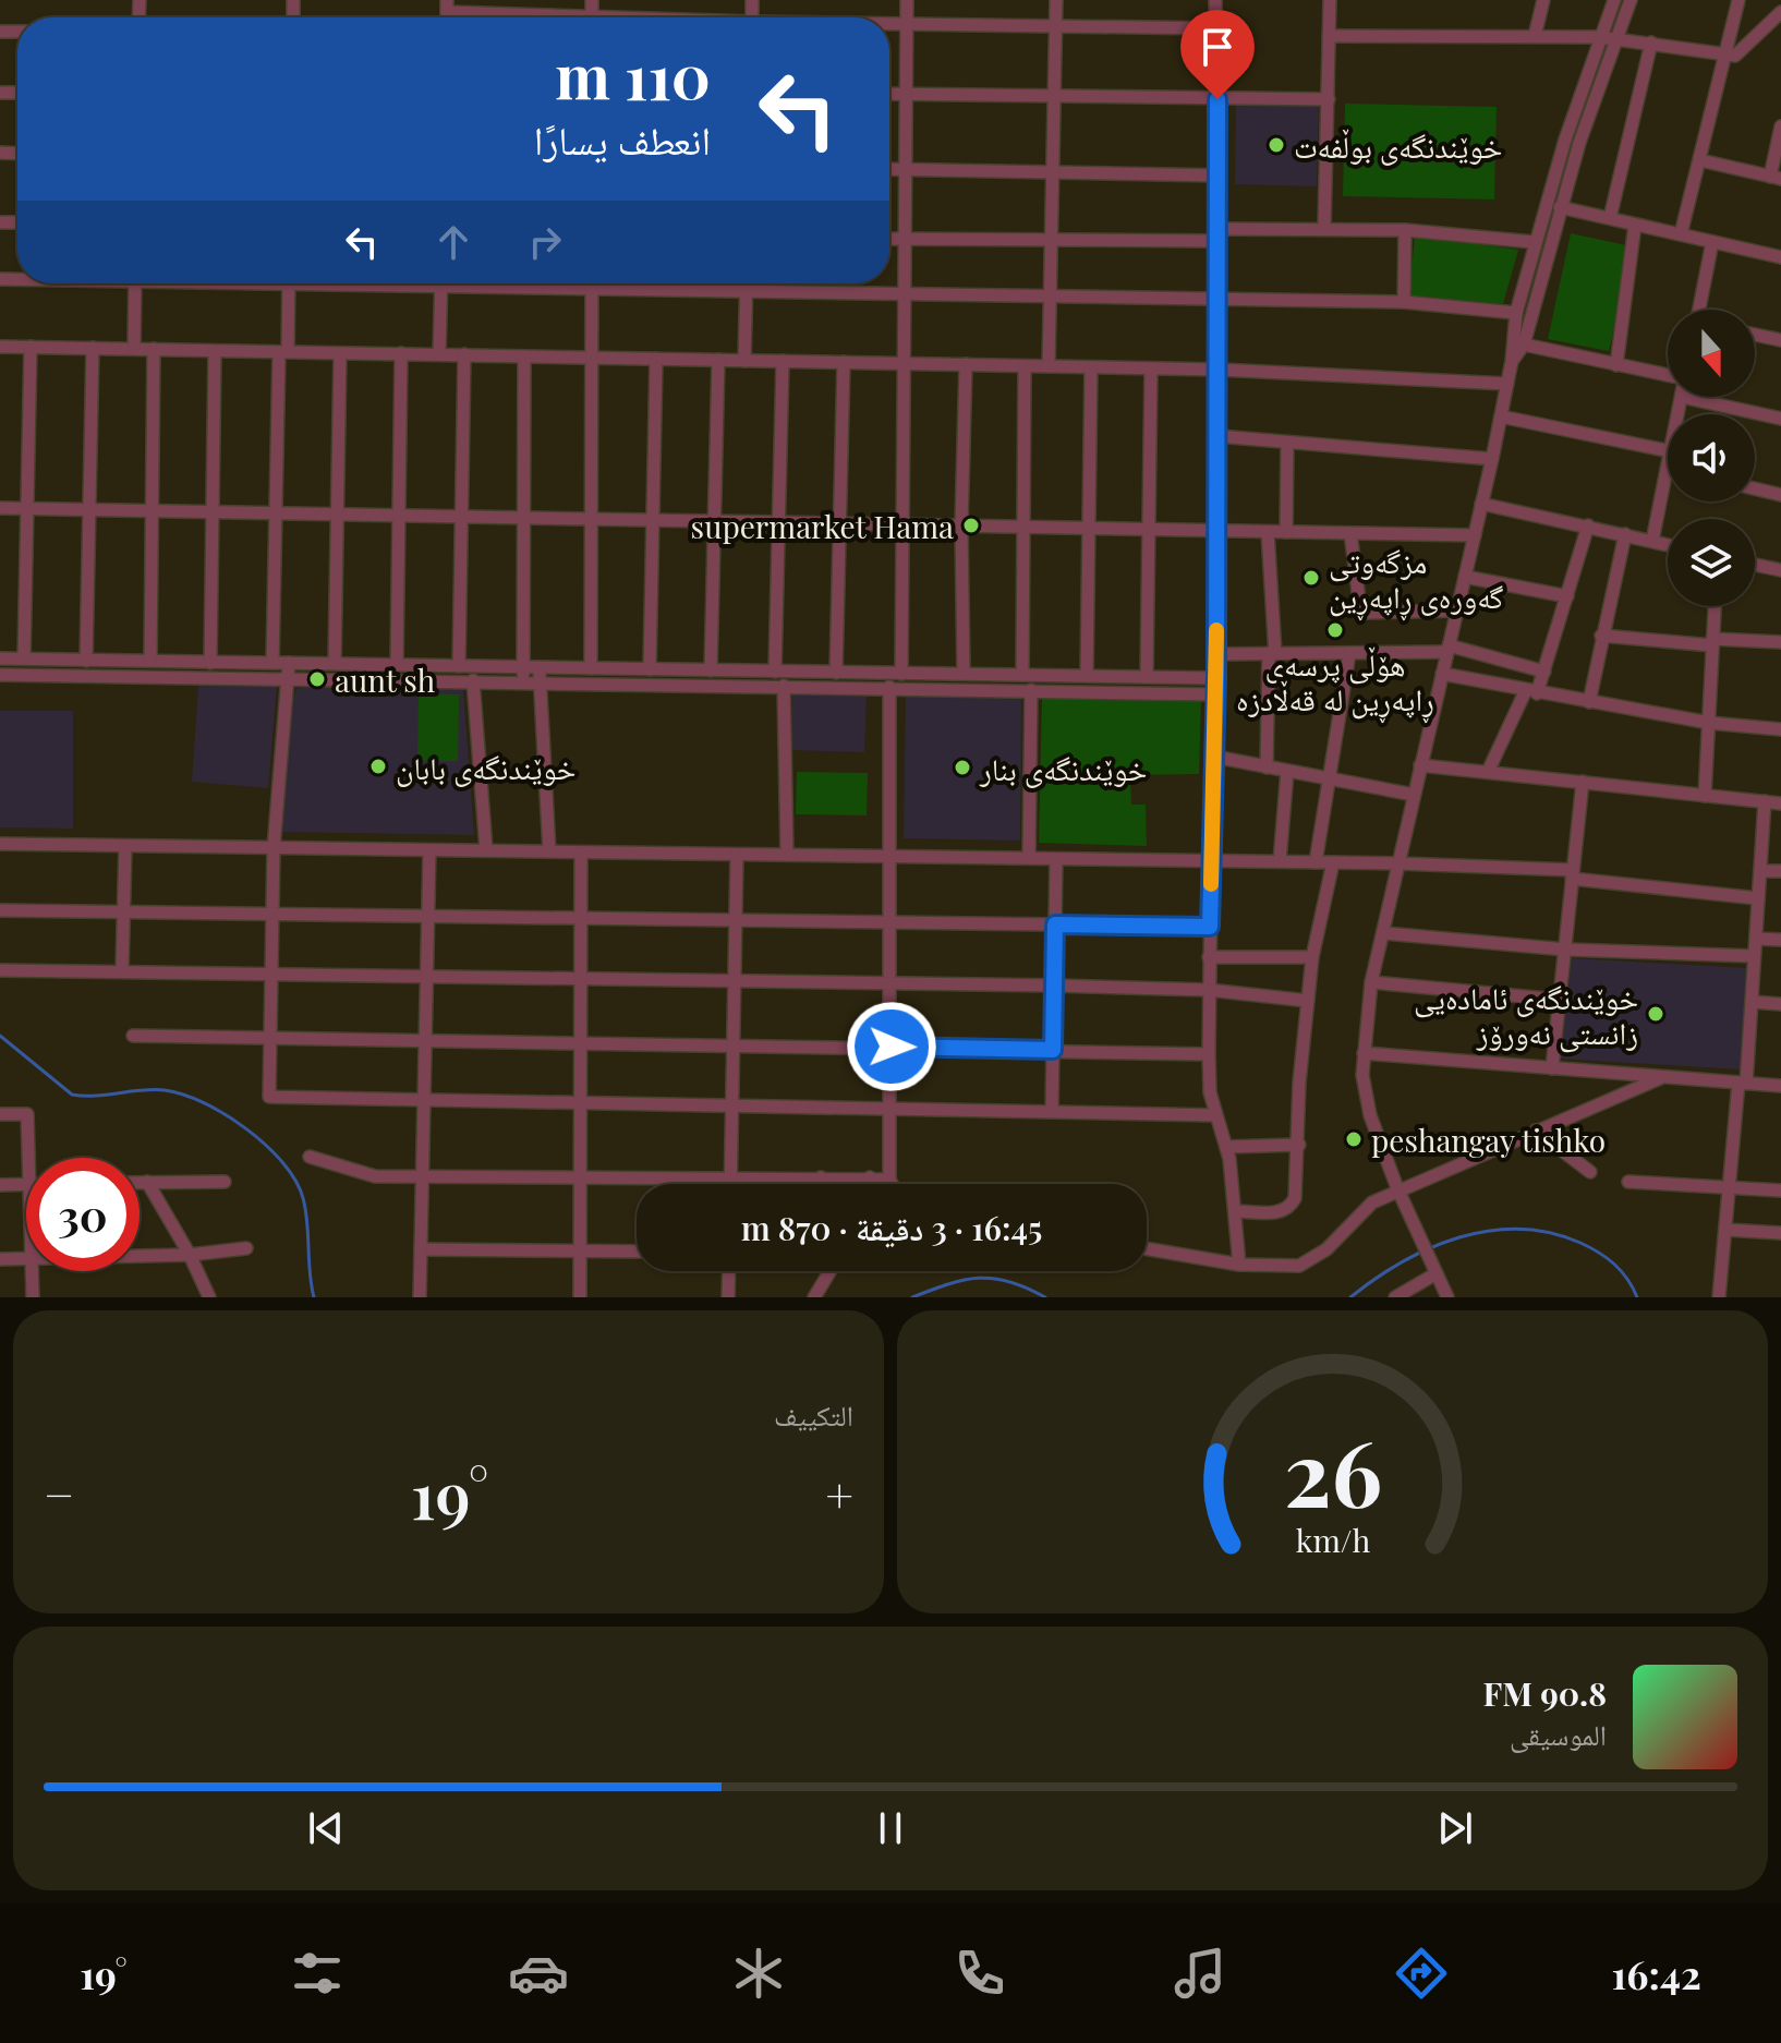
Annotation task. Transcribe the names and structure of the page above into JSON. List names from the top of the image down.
{
  "places": [
    "خوێندنگەی بوڵفەت",
    "supermarket Hama",
    "مزگەوتی گەورەی ڕاپەڕین",
    "هۆڵی پرسەی ڕاپەڕین لە قەڵادزە",
    "aunt sh",
    "خوێندنگەی بابان",
    "خوێندنگەی بنار",
    "خوێندنگەی ئامادەیی زانستی نەورۆز",
    "peshangay tishko"
  ],
  "north": "bottom",
  "page": {
    "turn": ["110 m", "انعطف يسارًا"],
    "limit": "30",
    "trip": "16:45 · 3 دقيقة · 870 m",
    "tile": "التكييف",
    "heat": ["−", "19°", "+"],
    "song": ["90.8 FM", "الموسيقى"],
    "tabs": ["16:42", "19°"],
    "gauge": ["26", "km/h"]
  }
}
